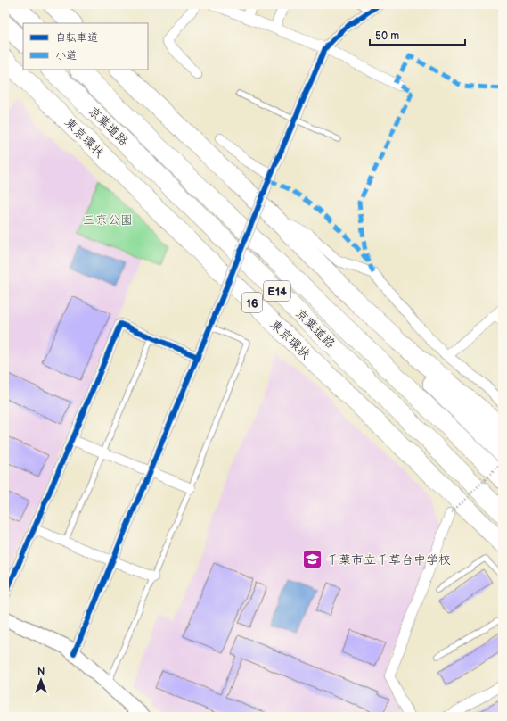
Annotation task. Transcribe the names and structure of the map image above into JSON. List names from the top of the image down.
{
  "streets": {
    "highway": [
      "京葉道路",
      "東京環状",
      "E14",
      "16"
    ]
  },
  "parks": ["三京公園"],
  "places": {
    "school or university": ["千葉市立千草台中学校"]
  },
  "legend": ["自転車道", "小道"],
  "scale_bar": "50 m",
  "north": "top"
}
